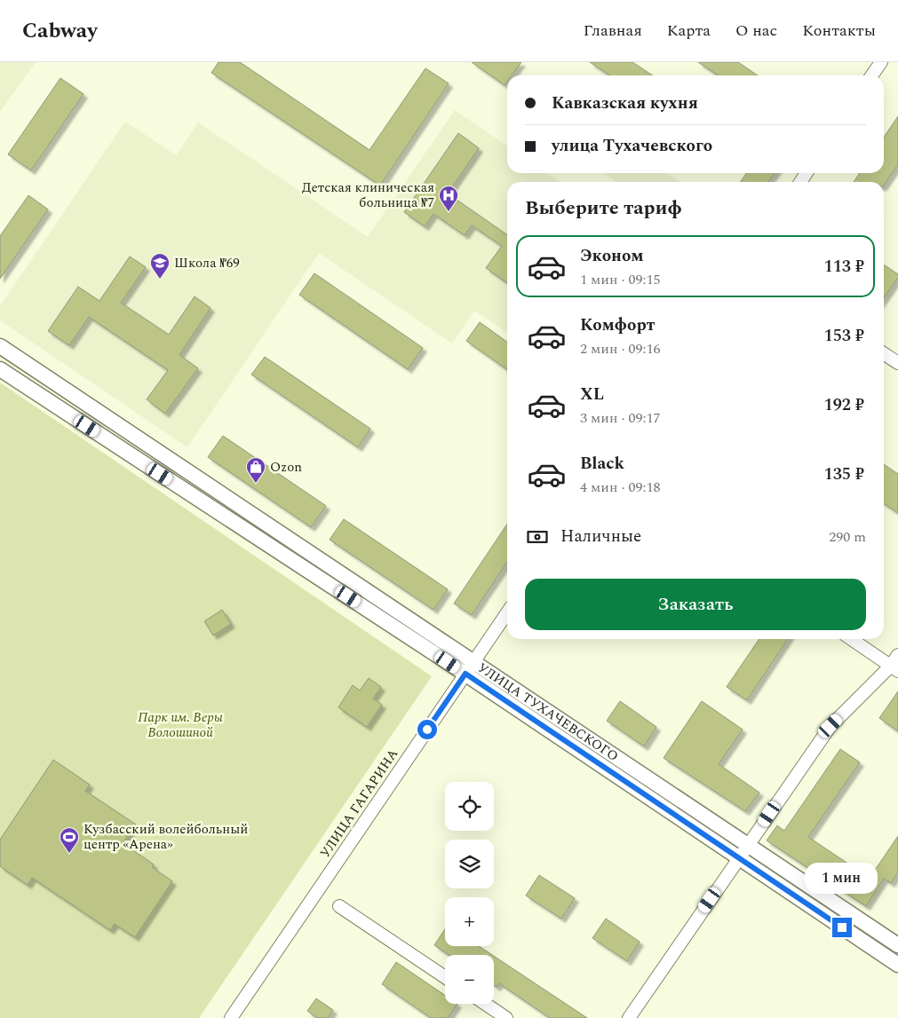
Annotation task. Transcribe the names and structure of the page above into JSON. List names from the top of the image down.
{
  "streets": {
    "main road": ["УЛИЦА ТУХАЧЕВСКОГО"],
    "street": ["УЛИЦА ГАГАРИНА"]
  },
  "crossings": [
    ["УЛИЦА ТУХАЧЕВСКОГО", "УЛИЦА ГАГАРИНА"]
  ],
  "parks": ["Парк им. Веры Волошиной"],
  "places": {
    "hospital": ["Детская клиническая больница №7"],
    "school or university": ["Школа №69"],
    "shop": ["Ozon"],
    "sports": ["Кузбасский волейбольный центр «Арена»"]
  },
  "page": {
    "header": "Cabway",
    "nav": [
      "Главная",
      "Карта",
      "О нас",
      "Контакты"
    ],
    "banner": ["Кавказская кухня", "улица Тухачевского"],
    "heading": "Выберите тариф",
    "list": [
      {
        "name": "Эконом",
        "note": "1 мин · 09:15",
        "value": "113 ₽"
      },
      {
        "name": "Комфорт",
        "note": "2 мин · 09:16",
        "value": "153 ₽"
      },
      {
        "name": "XL",
        "note": "3 мин · 09:17",
        "value": "192 ₽"
      },
      {
        "name": "Black",
        "note": "4 мин · 09:18",
        "value": "135 ₽"
      }
    ],
    "pay": ["Наличные", "290 m"],
    "buttons": "Заказать",
    "map_buttons": ["+", "−"],
    "bubble": "1 мин"
  }
}
